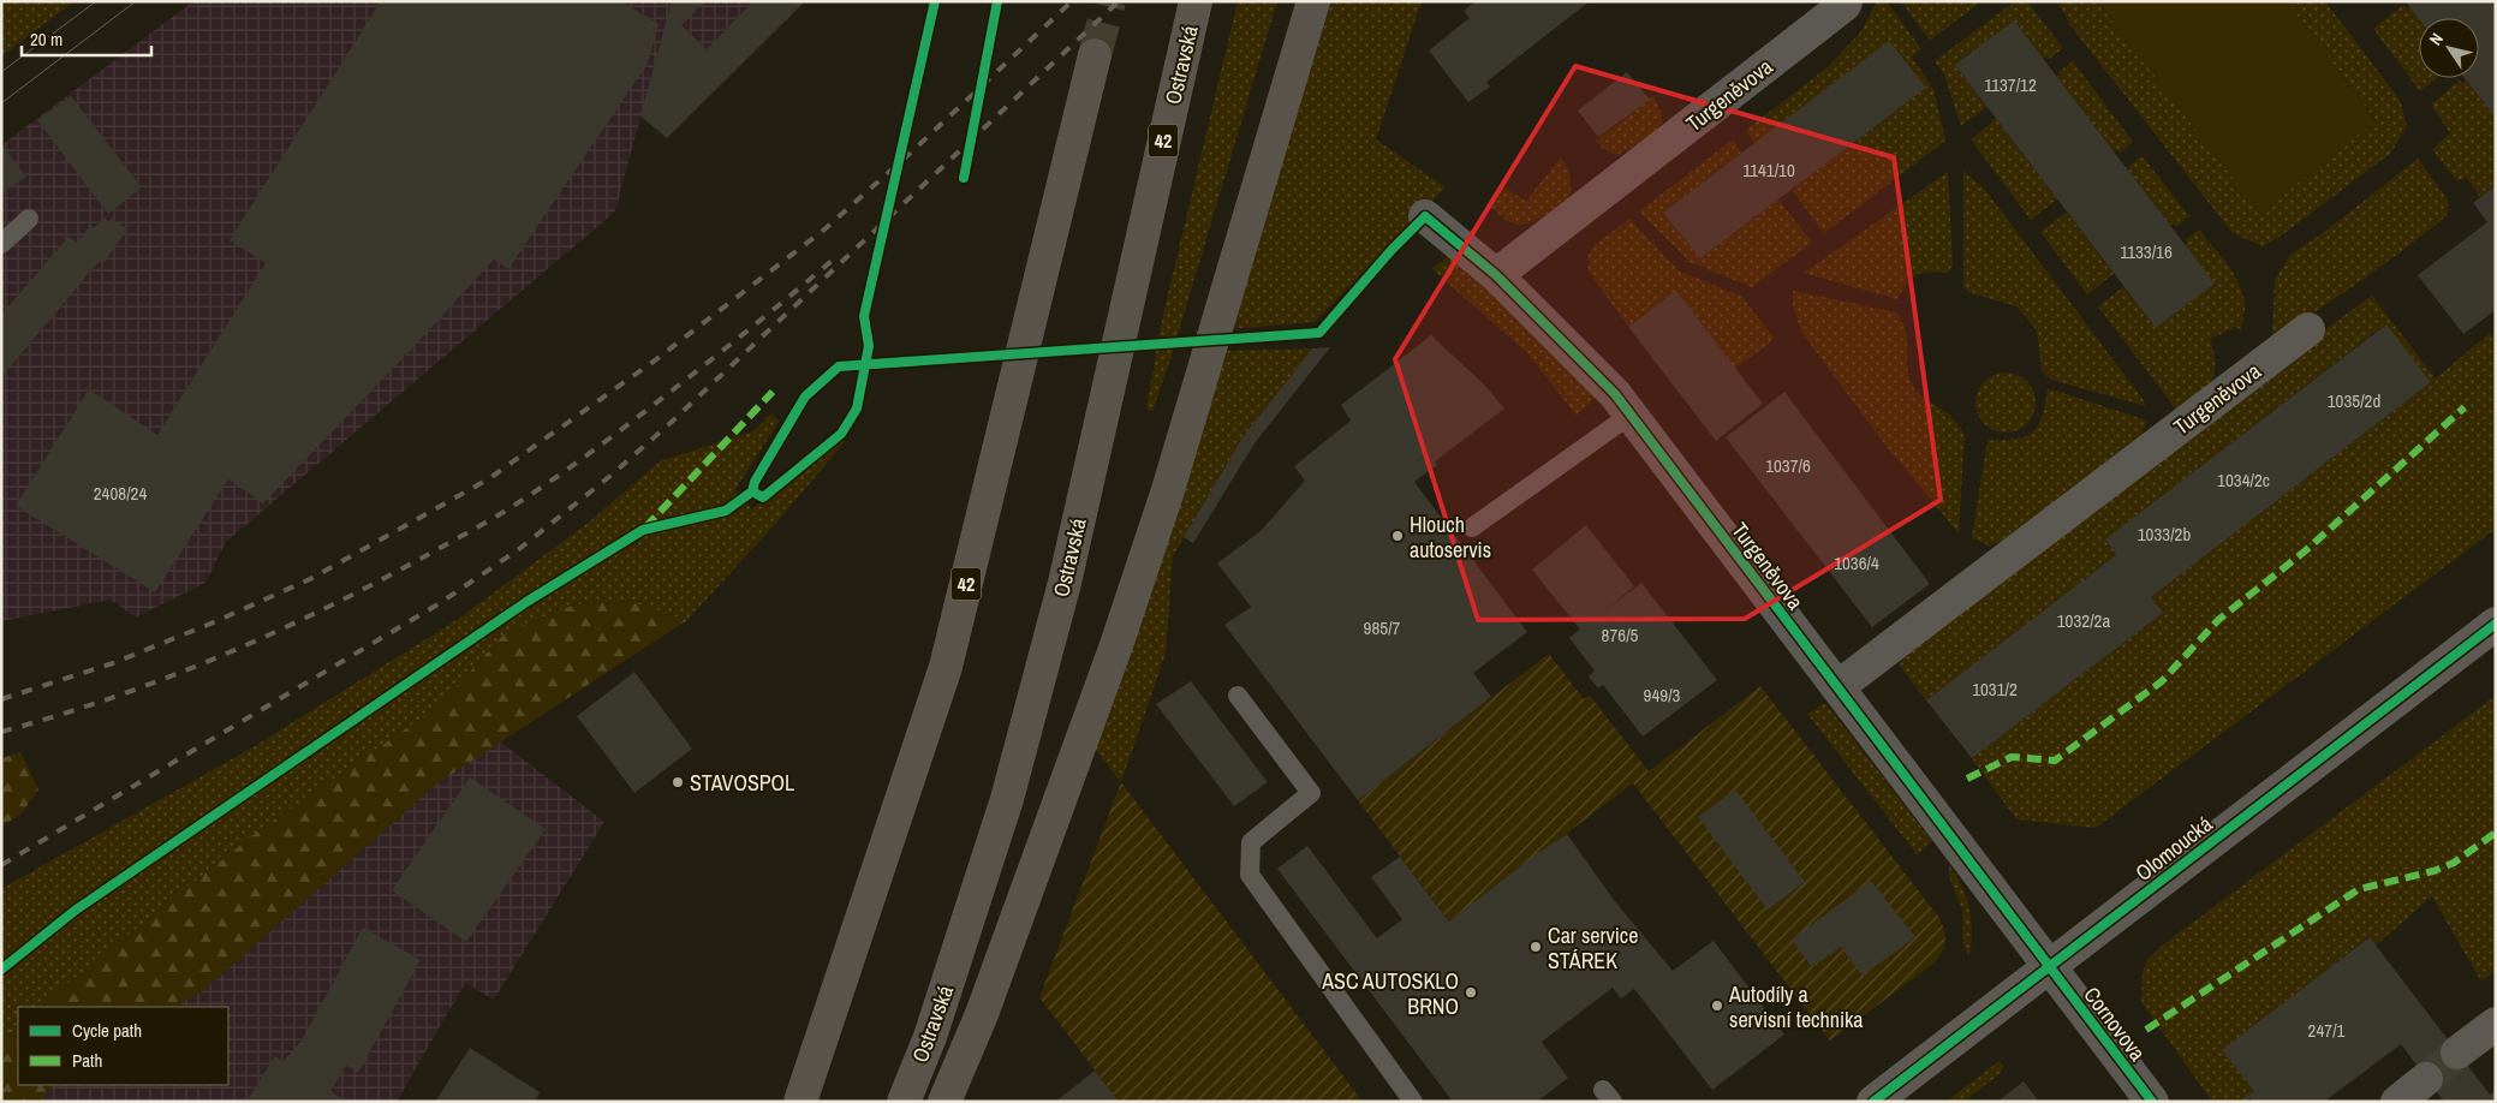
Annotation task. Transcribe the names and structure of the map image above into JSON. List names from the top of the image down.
{
  "streets": {
    "highway": ["Ostravská", "42"],
    "main road": ["Olomoucká"],
    "street": ["Turgeněvova", "Cornovova"]
  },
  "crossings": [
    ["Turgeněvova", "Olomoucká"],
    ["Turgeněvova", "Cornovova"],
    ["Olomoucká", "Cornovova"]
  ],
  "places": [
    "Hlouch autoservis",
    "STAVOSPOL",
    "Car service STÁREK",
    "ASC AUTOSKLO BRNO",
    "Autodíly a servisní technika"
  ],
  "house_numbers": [
    "1137/12",
    "1141/10",
    "1133/16",
    "1035/2d",
    "1037/6",
    "1034/2c",
    "2408/24",
    "1033/2b",
    "1036/4",
    "1032/2a",
    "985/7",
    "876/5",
    "1031/2",
    "949/3",
    "247/1"
  ],
  "legend": ["Cycle path", "Path"],
  "scale_bar": "20 m",
  "north": "top left"
}
